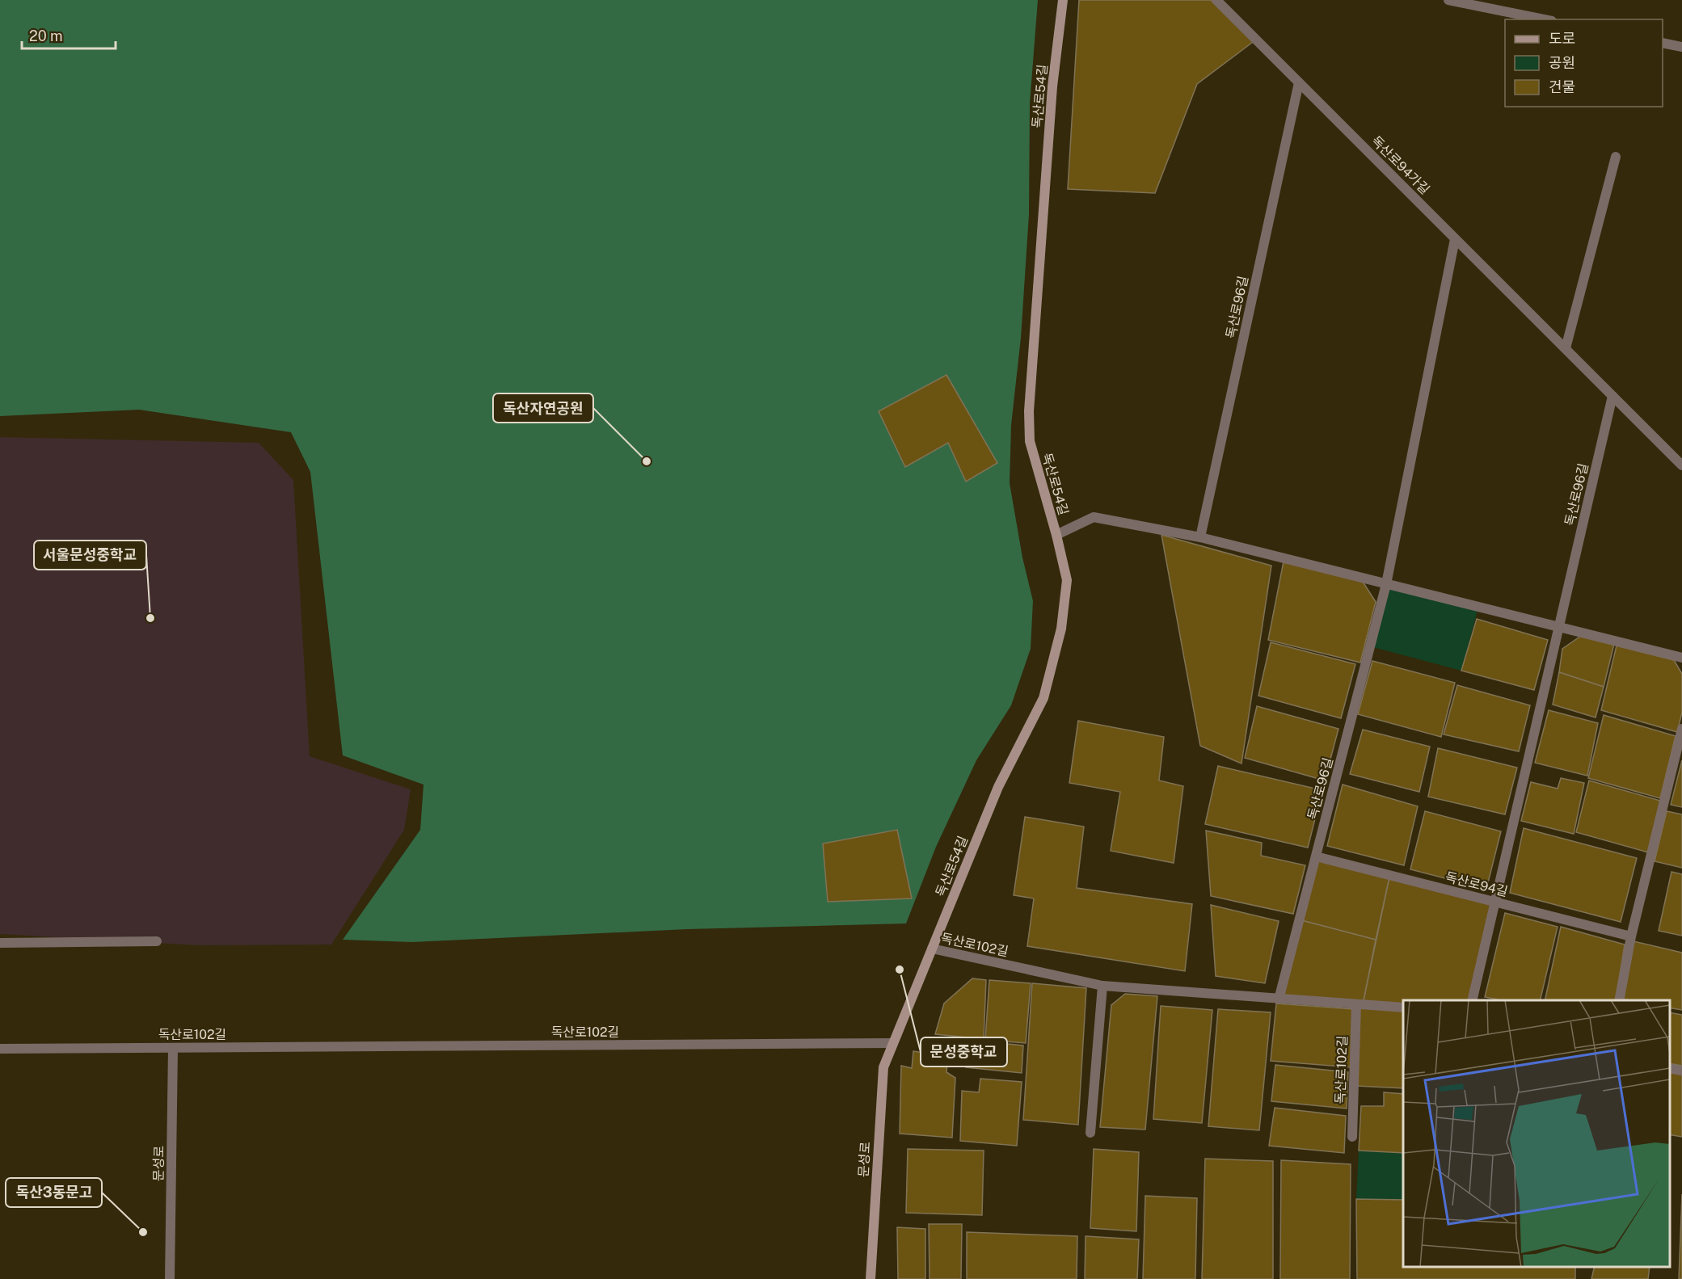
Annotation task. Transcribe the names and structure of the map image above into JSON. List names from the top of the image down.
{
  "streets": {
    "street": [
      "독산로54길",
      "독산로94가길",
      "독산로96길",
      "독산로94길",
      "독산로102길",
      "문성로"
    ]
  },
  "crossings": [
    ["독산로54길", "독산로102길"],
    ["독산로94가길", "독산로96길"],
    ["독산로96길", "독산로94길"],
    ["독산로96길", "독산로102길"],
    ["독산로102길", "문성로"]
  ],
  "places": [
    "독산자연공원",
    "서울문성중학교",
    "문성중학교",
    "독산3동문고"
  ],
  "legend": ["도로", "공원", "건물"],
  "scale_bar": "20 m"
}
